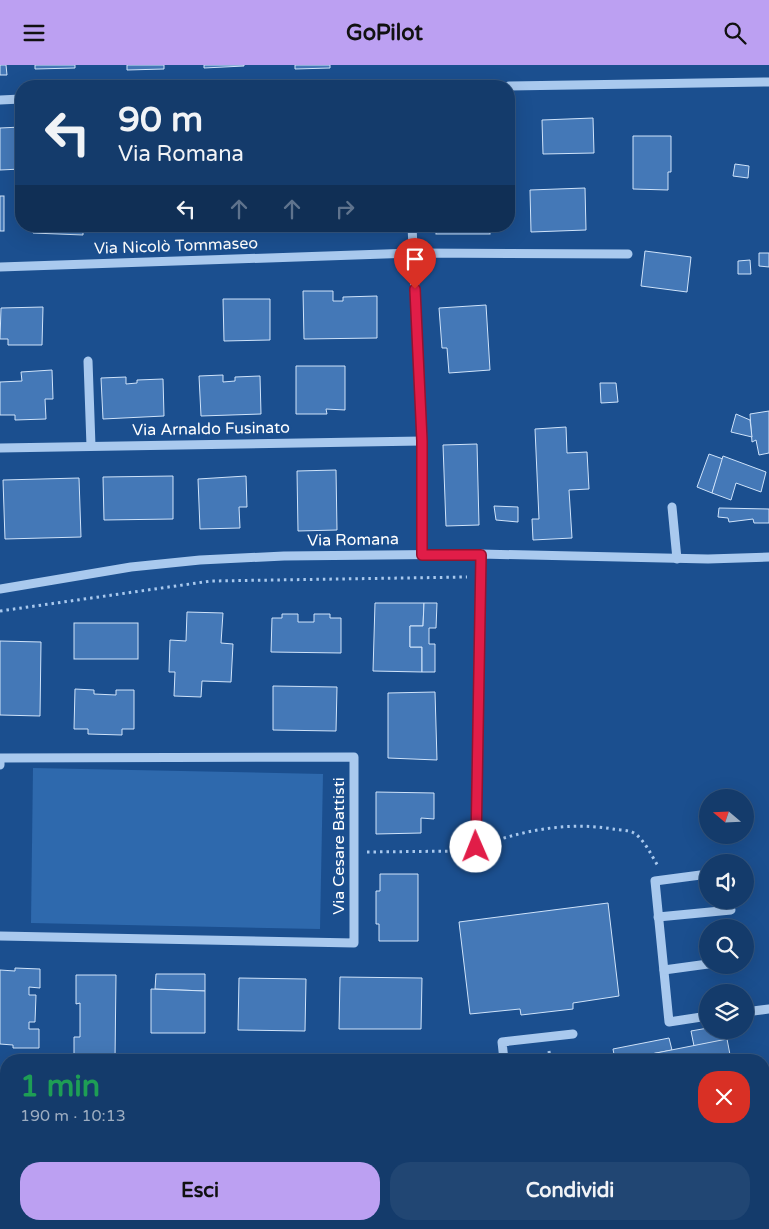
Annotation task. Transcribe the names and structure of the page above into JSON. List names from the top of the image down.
{
  "streets": {
    "street": [
      "Via Nicolò Tommaseo",
      "Via Arnaldo Fusinato",
      "Via Romana",
      "Via Cesare Battisti"
    ]
  },
  "north": "left",
  "page": {
    "header": "GoPilot",
    "turn": ["90 m", "Via Romana"],
    "heading": ["1 min", "190 m · 10:13"],
    "buttons": ["Esci", "Condividi"]
  }
}
